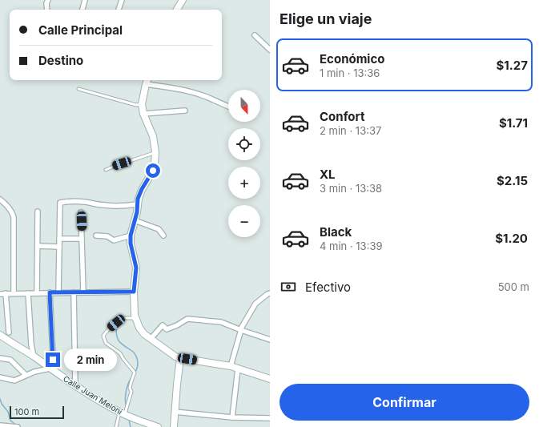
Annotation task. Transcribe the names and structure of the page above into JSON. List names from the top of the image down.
{
  "streets": {
    "street": ["Calle Juan Meloni"]
  },
  "scale_bar": "100 m",
  "north": "bottom",
  "page": {
    "heading": "Elige un viaje",
    "banner": ["Calle Principal", "Destino"],
    "list": [
      {
        "name": "Económico",
        "note": "1 min · 13:36",
        "value": "$1.27"
      },
      {
        "name": "Confort",
        "note": "2 min · 13:37",
        "value": "$1.71"
      },
      {
        "name": "XL",
        "note": "3 min · 13:38",
        "value": "$2.15"
      },
      {
        "name": "Black",
        "note": "4 min · 13:39",
        "value": "$1.20"
      }
    ],
    "map_buttons": ["+", "−"],
    "pay": ["Efectivo", "500 m"],
    "bubble": "2 min",
    "buttons": "Confirmar",
    "scale": "100 m"
  }
}
